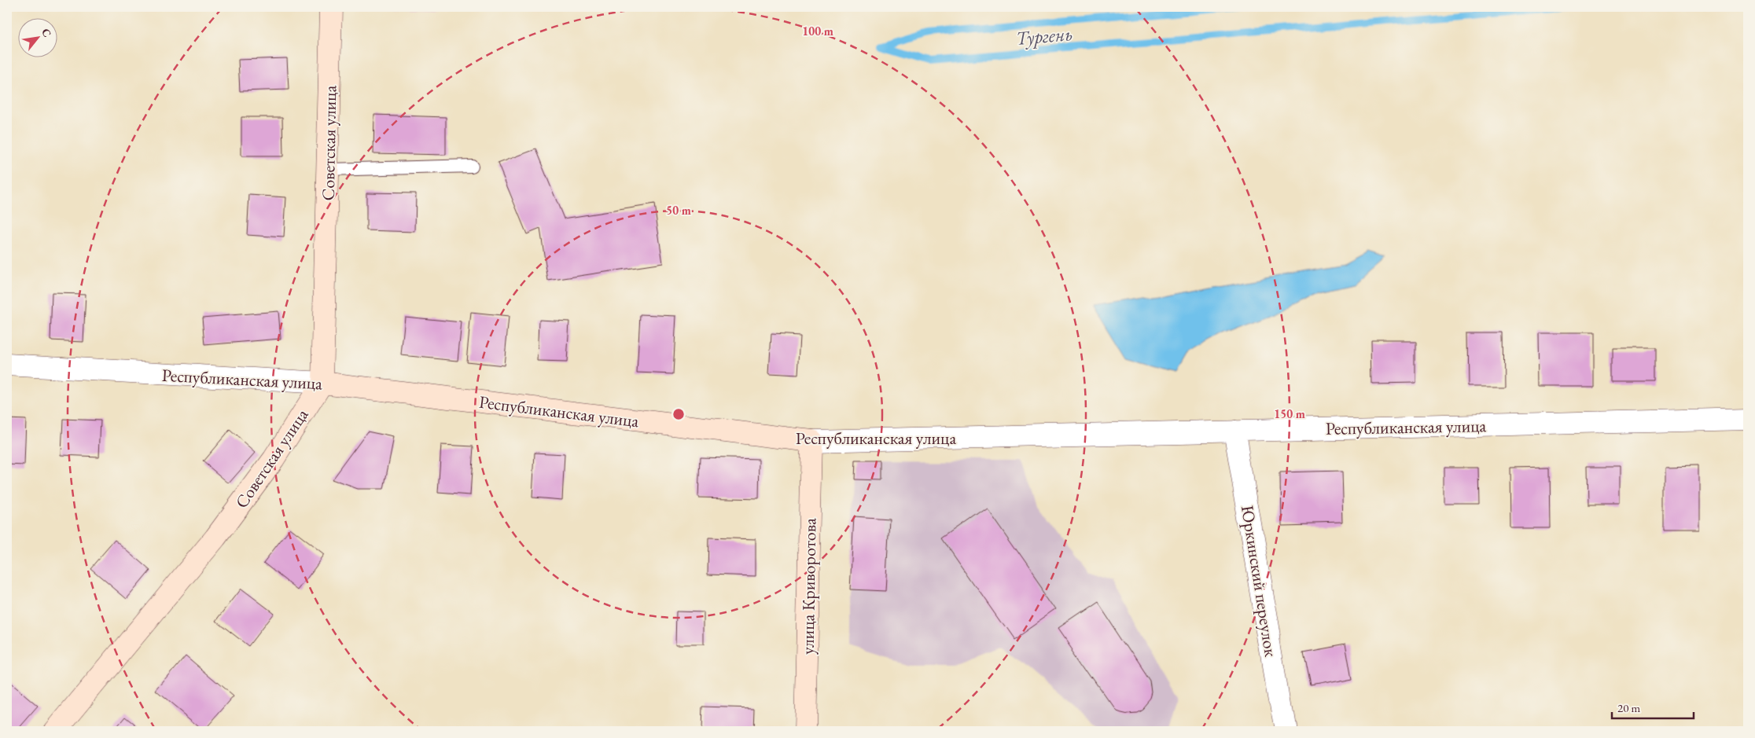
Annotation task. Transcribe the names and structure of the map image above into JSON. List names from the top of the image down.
{
  "streets": {
    "street": [
      "Советская улица",
      "Республиканская улица",
      "Юркинский переулок",
      "улица Криворотова"
    ]
  },
  "crossings": [
    ["Советская улица", "Республиканская улица"],
    ["Республиканская улица", "Юркинский переулок"],
    ["Республиканская улица", "улица Криворотова"]
  ],
  "water": ["Тургень"],
  "scale_bar": "20 m",
  "north": "top right",
  "rings": ["100 m", "50 m", "150 m"]
}
